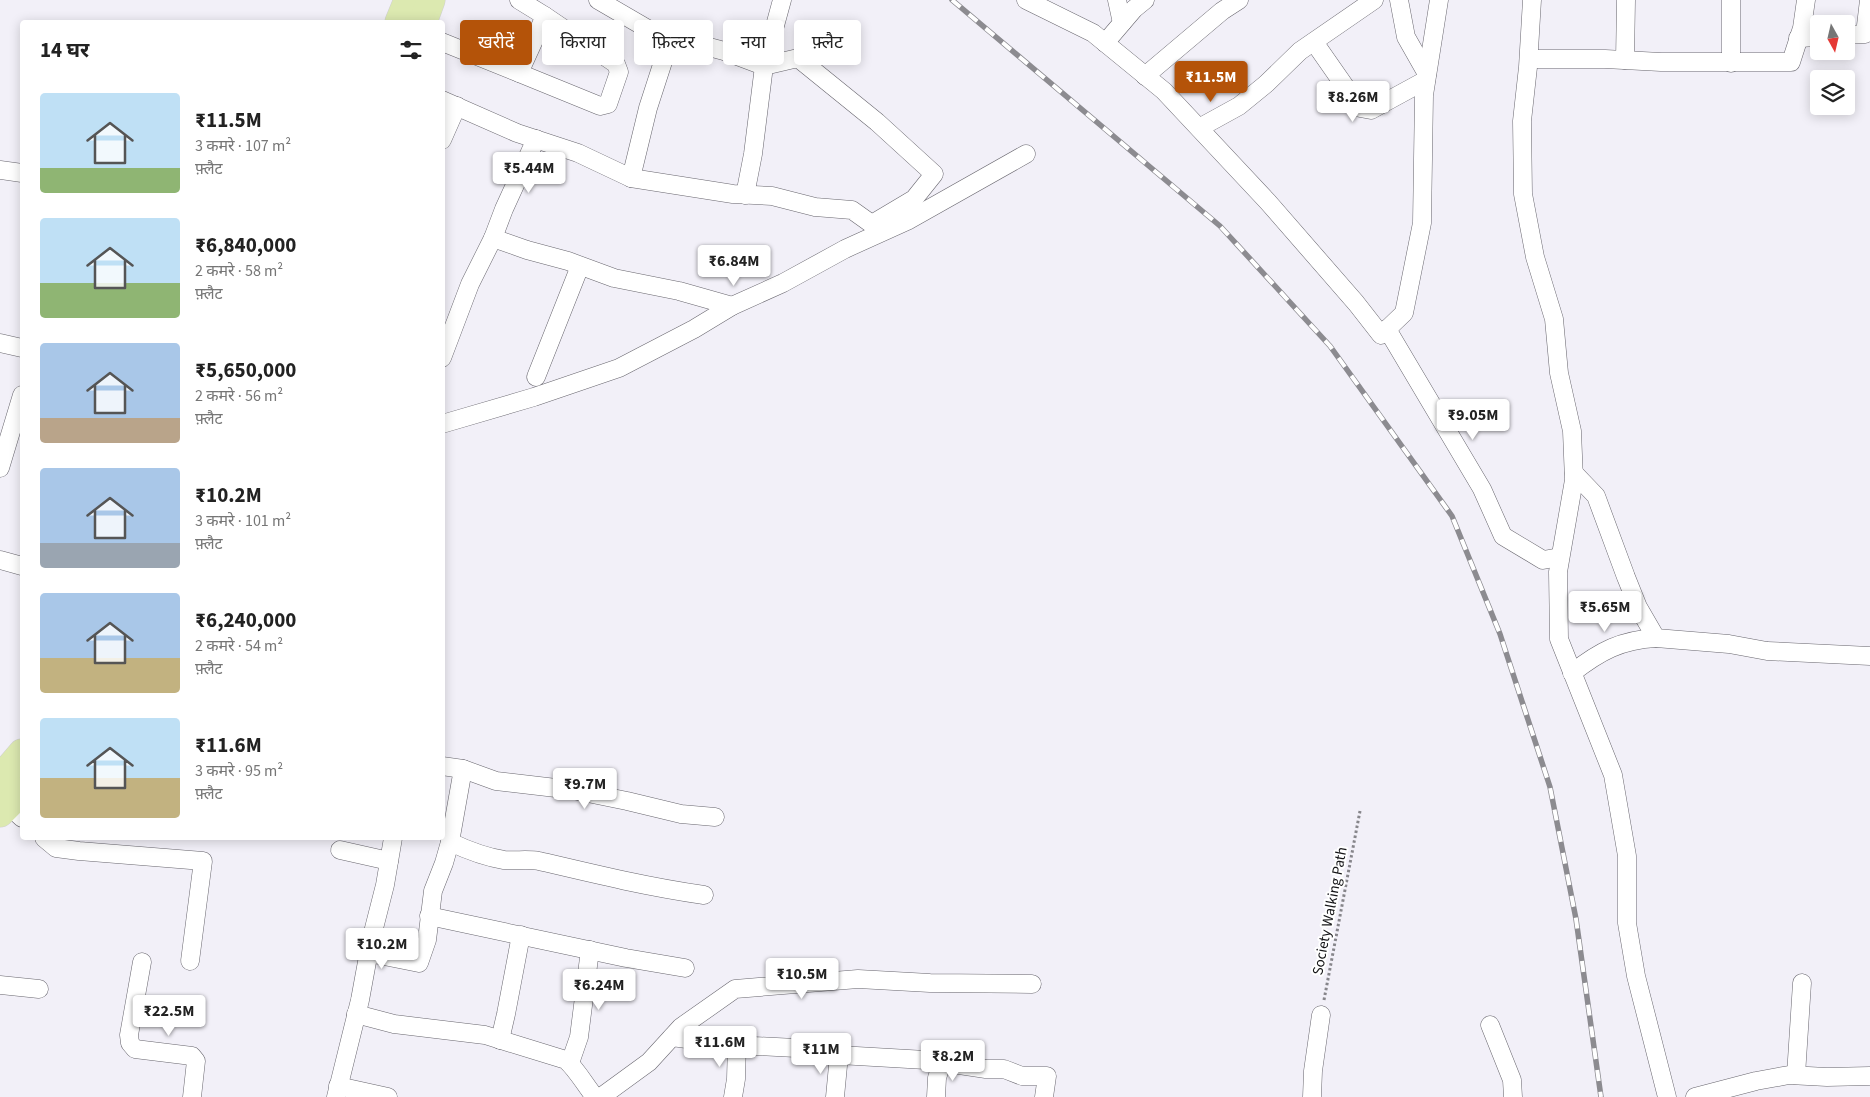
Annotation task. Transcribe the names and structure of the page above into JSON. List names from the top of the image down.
{
  "streets": {
    "path": ["Society Walking Path"]
  },
  "north": "bottom",
  "page": {
    "chip": [
      "खरीदें",
      "किराया",
      "फ़िल्टर",
      "नया",
      "फ़्लैट"
    ],
    "heading": "14 घर",
    "price": [
      "₹11.5M",
      "₹8.26M",
      "₹5.44M",
      "₹6.84M",
      "₹9.05M",
      "₹5.65M",
      "₹9.7M",
      "₹10.2M",
      "₹10.5M",
      "₹6.24M",
      "₹22.5M",
      "₹11.6M",
      "₹11M",
      "₹8.2M"
    ],
    "list": [
      {
        "name": "₹11.5M",
        "note": "3 कमरे · 107 m² · फ़्लैट"
      },
      {
        "name": "₹6,840,000",
        "note": "2 कमरे · 58 m² · फ़्लैट"
      },
      {
        "name": "₹5,650,000",
        "note": "2 कमरे · 56 m² · फ़्लैट"
      },
      {
        "name": "₹10.2M",
        "note": "3 कमरे · 101 m² · फ़्लैट"
      },
      {
        "name": "₹6,240,000",
        "note": "2 कमरे · 54 m² · फ़्लैट"
      },
      {
        "name": "₹11.6M",
        "note": "3 कमरे · 95 m² · फ़्लैट"
      }
    ]
  }
}
